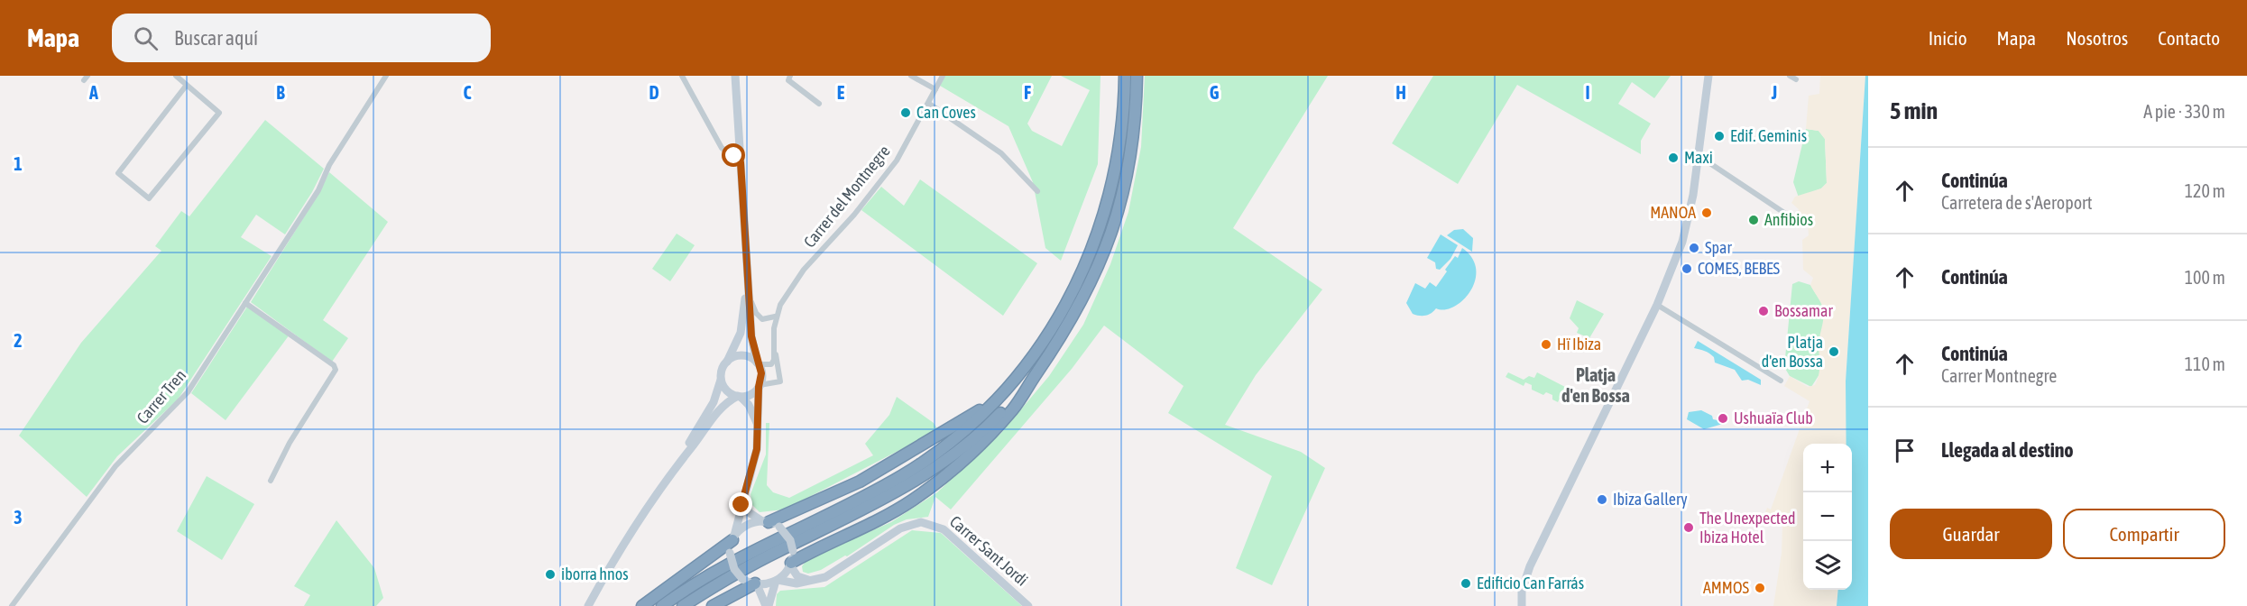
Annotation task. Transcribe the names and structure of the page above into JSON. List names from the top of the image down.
{
  "streets": {
    "street": ["Carrer del Montnegre", "Carrer Tren", "Carrer Sant Jordi"]
  },
  "districts": ["Platja d'en Bossa"],
  "places": [
    "Can Coves",
    "Edif. Geminis",
    "Maxi",
    "MANOA",
    "Anfibios",
    "Spar",
    "COMES, BEBES",
    "Bossamar",
    "Hï Ibiza",
    "Platja d'en Bossa",
    "Ushuaïa Club",
    "Ibiza Gallery",
    "The Unexpected Ibiza Hotel",
    "iborra hnos",
    "Edificio Can Farrás",
    "AMMOS"
  ],
  "page": {
    "header": "Mapa",
    "search": "Buscar aquí",
    "nav": [
      "Inicio",
      "Mapa",
      "Nosotros",
      "Contacto"
    ],
    "heading": ["5 min", "A pie · 330 m"],
    "list": [
      ["Continúa", "Carretera de s'Aeroport", "120 m"],
      ["Continúa", "100 m"],
      ["Continúa", "Carrer Montnegre", "110 m"],
      "Llegada al destino"
    ],
    "map_buttons": ["+", "−"],
    "buttons": ["Guardar", "Compartir"]
  },
  "grid": {
    "columns": [
      "A",
      "B",
      "C",
      "D",
      "E",
      "F",
      "G",
      "H",
      "I",
      "J"
    ],
    "rows": ["1", "2", "3"]
  }
}
